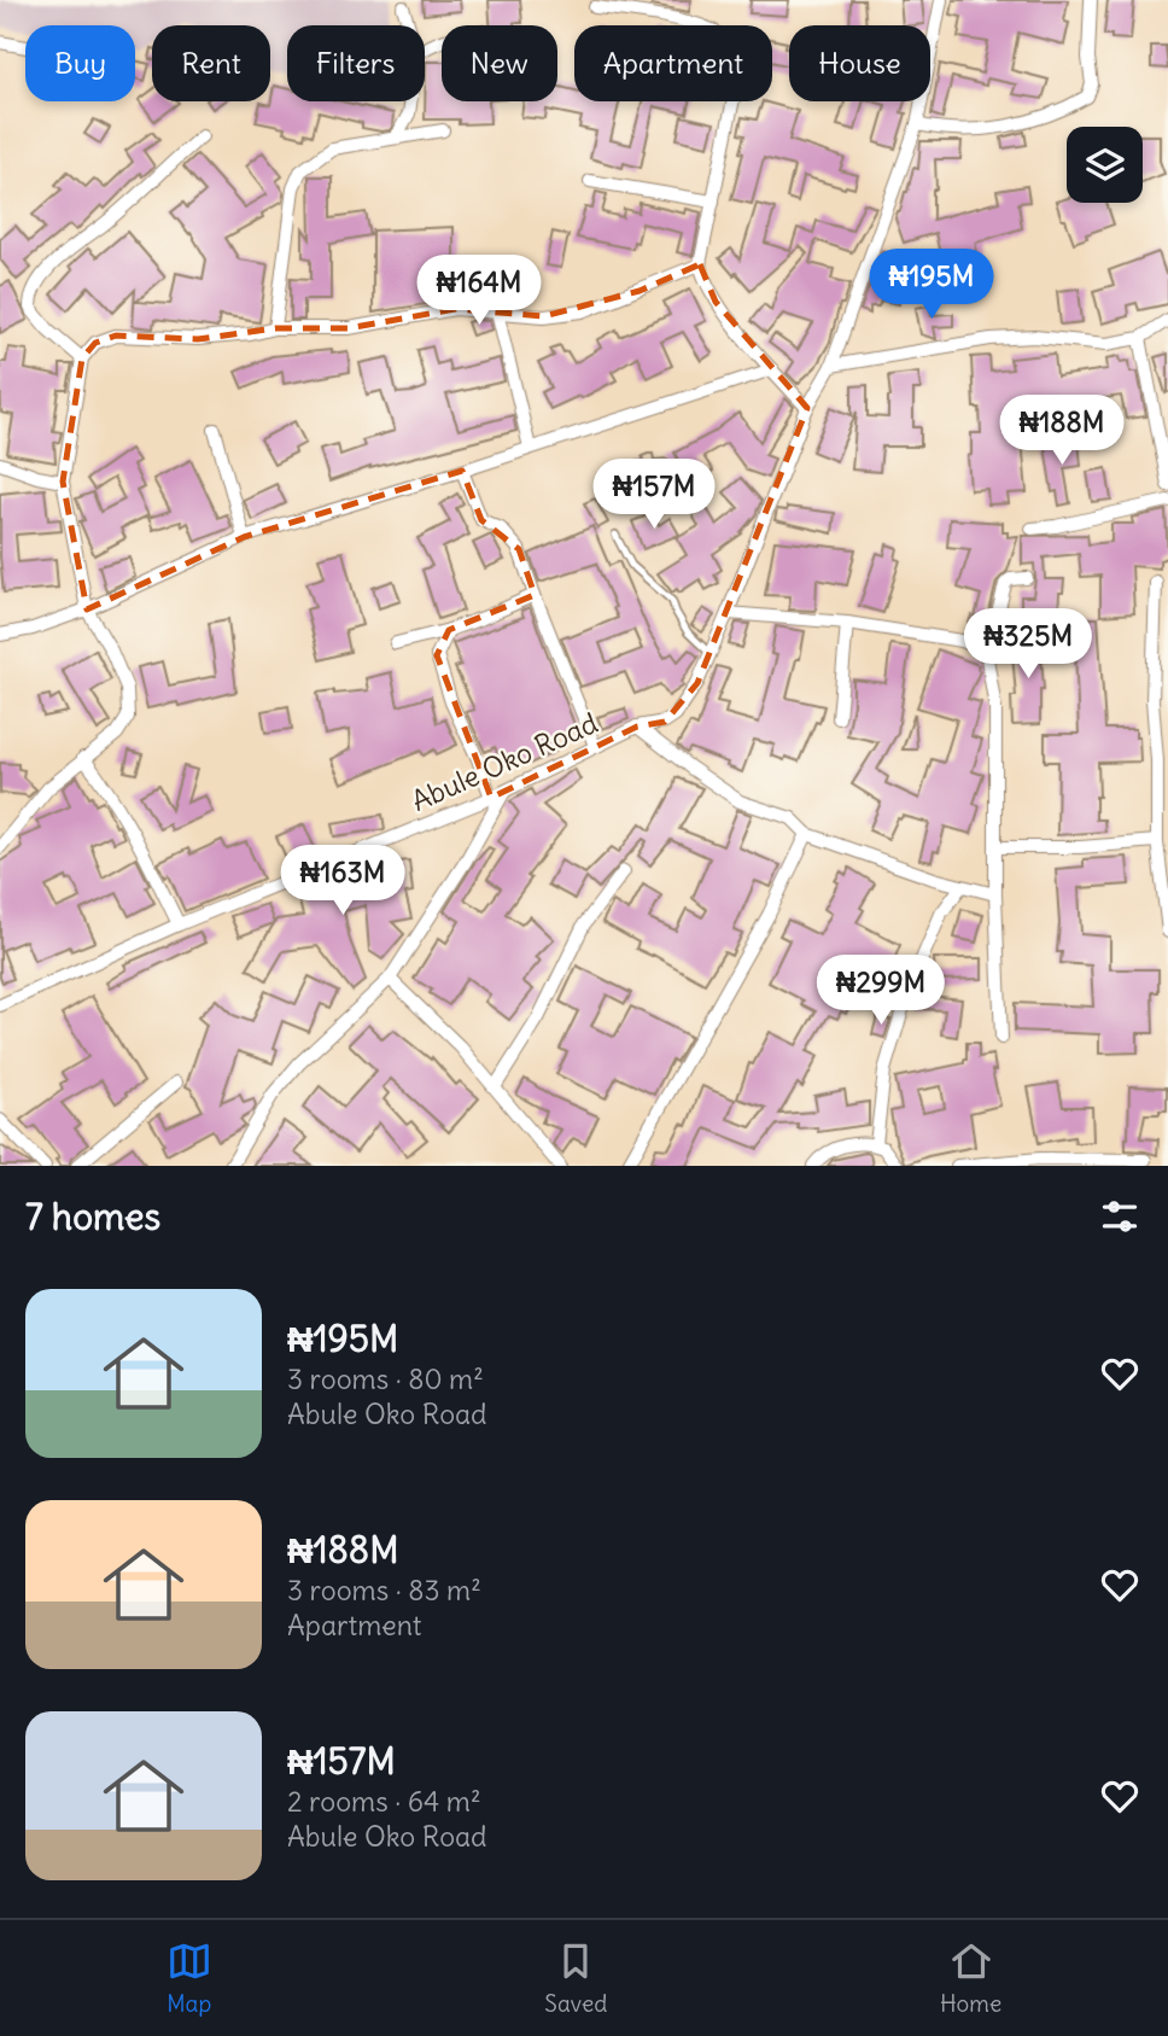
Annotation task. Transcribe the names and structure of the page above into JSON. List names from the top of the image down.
{
  "streets": {
    "street": ["Abule Oko Road"]
  },
  "page": {
    "chip": [
      "Buy",
      "Rent",
      "Filters",
      "New",
      "Apartment",
      "House"
    ],
    "price": [
      "₦195M",
      "₦164M",
      "₦188M",
      "₦157M",
      "₦325M",
      "₦163M",
      "₦299M"
    ],
    "heading": "7 homes",
    "list": [
      {
        "name": "₦195M",
        "note": "3 rooms · 80 m² · Abule Oko Road"
      },
      {
        "name": "₦188M",
        "note": "3 rooms · 83 m² · Apartment"
      },
      {
        "name": "₦157M",
        "note": "2 rooms · 64 m² · Abule Oko Road"
      }
    ],
    "tabs": ["Map", "Saved", "Home"]
  }
}
